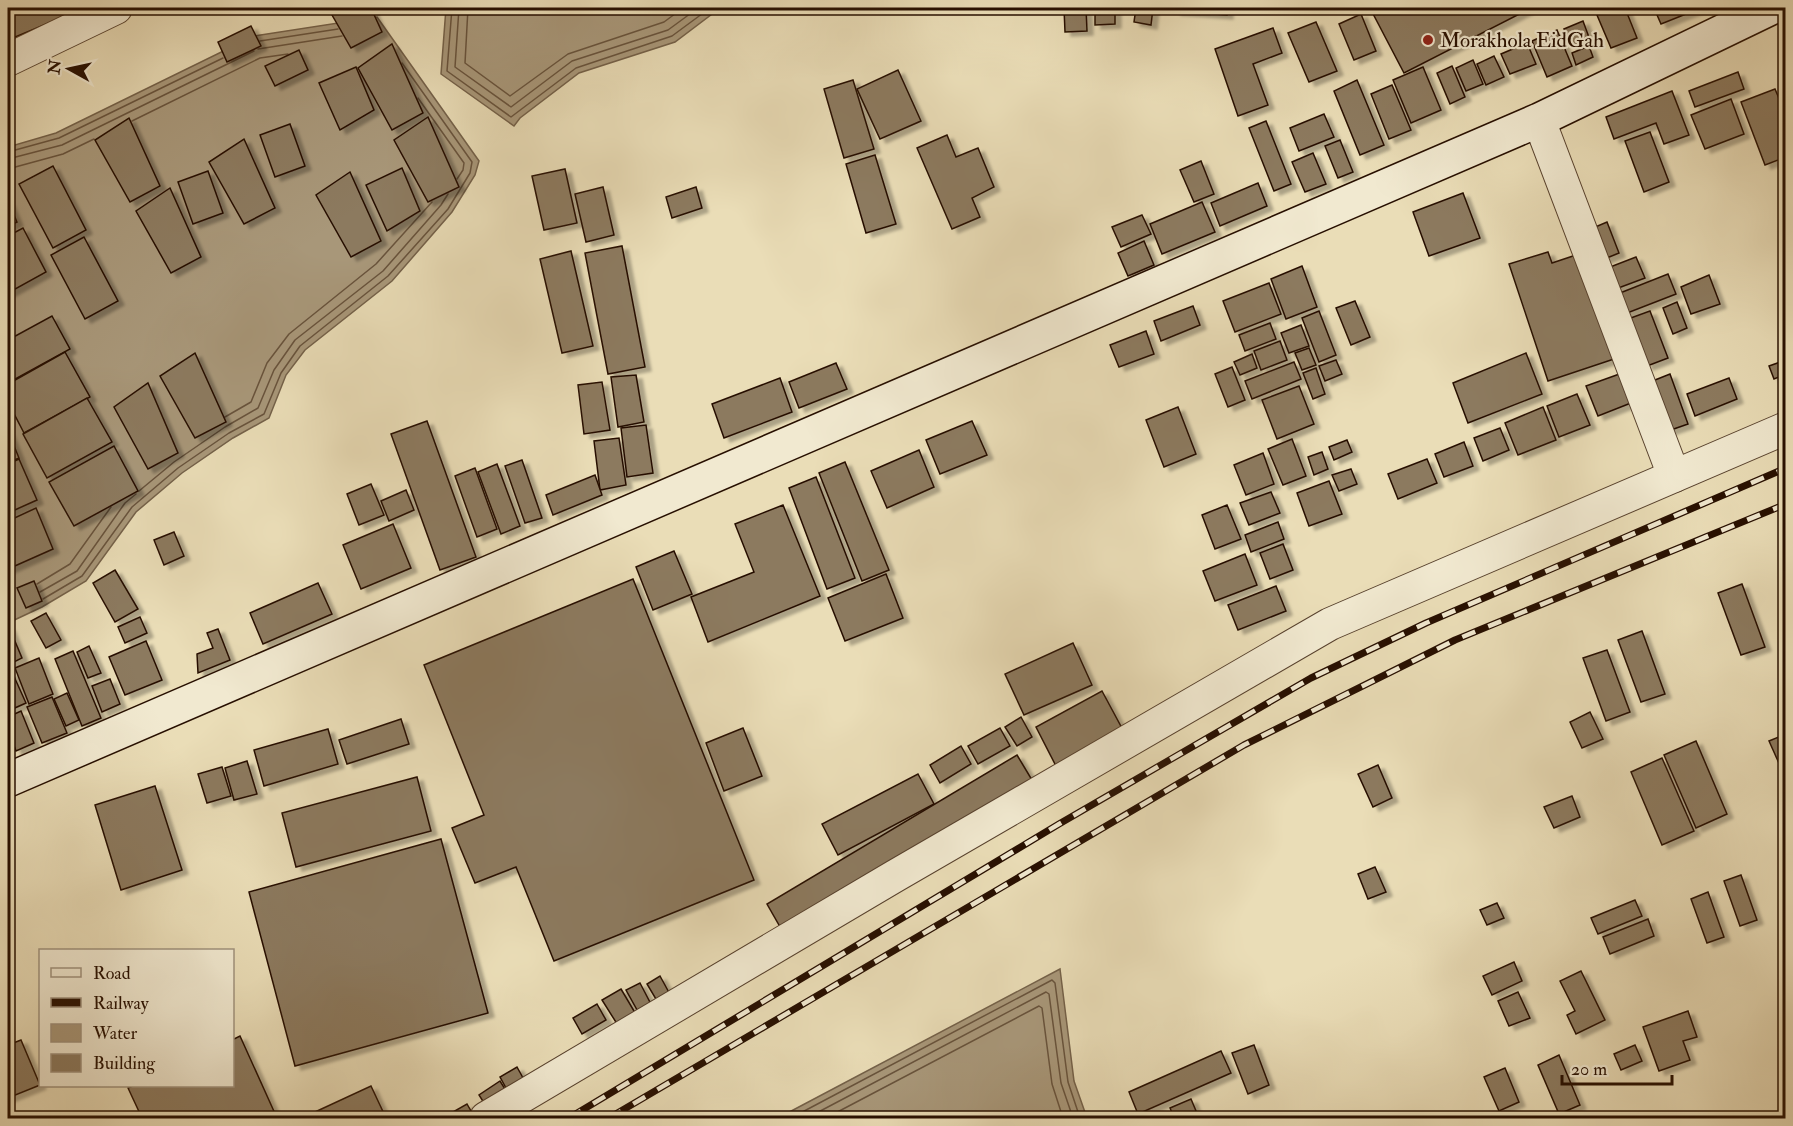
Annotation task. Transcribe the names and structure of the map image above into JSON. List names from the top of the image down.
{
  "places": ["Morakhola EidGah"],
  "legend": [
    "Road",
    "Railway",
    "Water",
    "Building"
  ],
  "scale_bar": "20 m",
  "north": "left"
}
